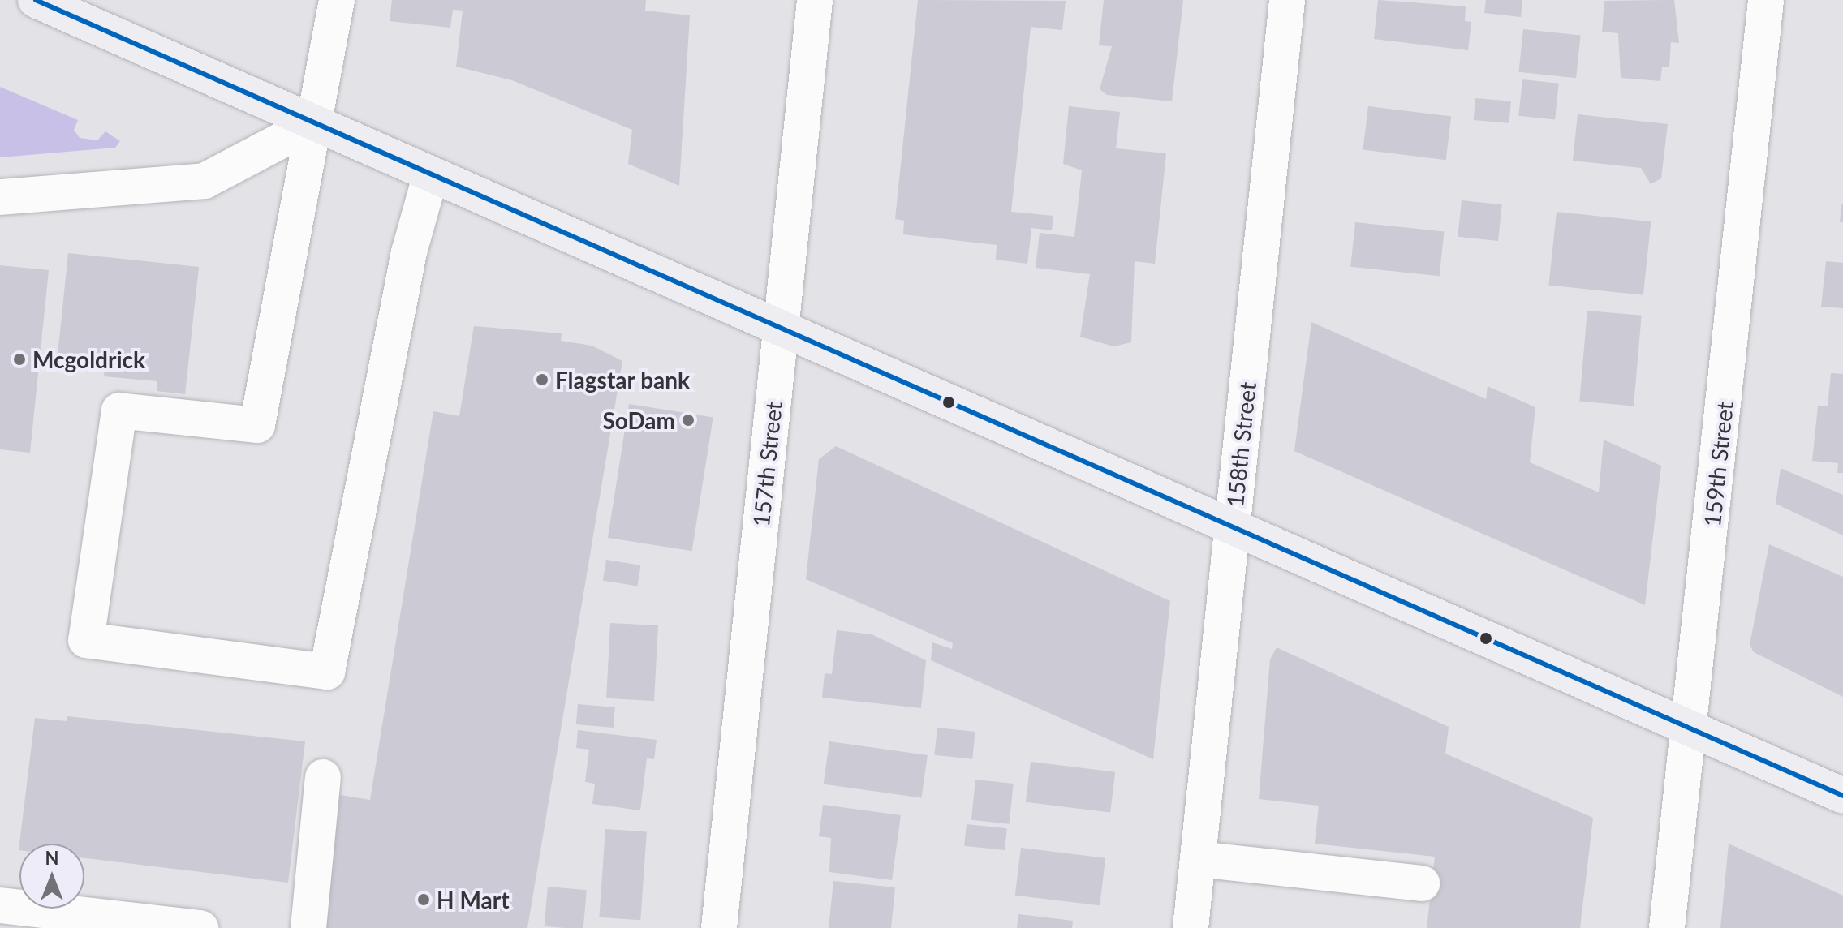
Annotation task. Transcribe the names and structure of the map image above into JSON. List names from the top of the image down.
{
  "streets": {
    "street": ["158th Street", "157th Street", "159th Street"]
  },
  "places": [
    "Mcgoldrick",
    "Flagstar bank",
    "SoDam",
    "H Mart"
  ],
  "north": "top"
}
